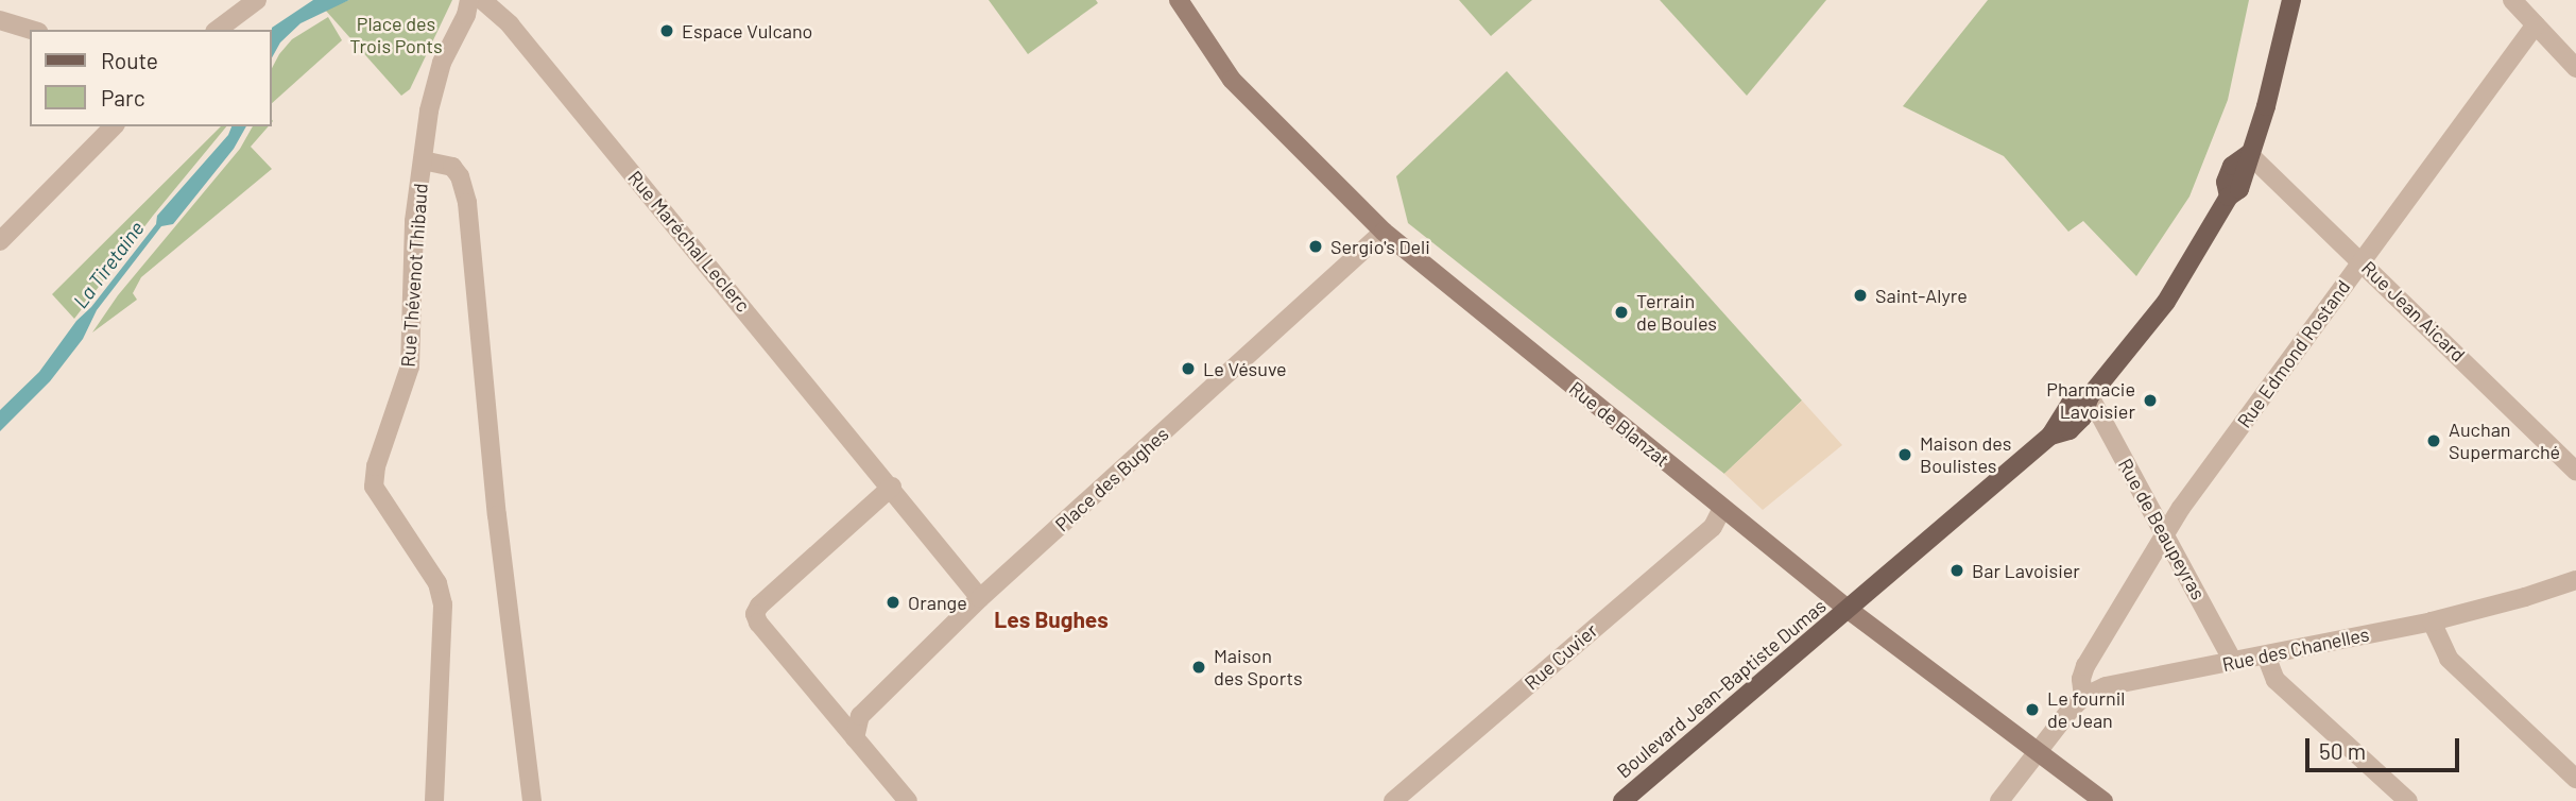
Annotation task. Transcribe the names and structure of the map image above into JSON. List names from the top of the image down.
{
  "streets": {
    "main road": ["Boulevard Jean-Baptiste Dumas"],
    "street": [
      "Rue Maréchal Leclerc",
      "Rue Thévenot Thibaud",
      "Rue Jean Aicard",
      "Rue Edmond Rostand",
      "Rue de Blanzat",
      "Place des Bughes",
      "Rue de Beaupeyras",
      "Rue des Chanelles",
      "Rue Cuvier"
    ]
  },
  "crossings": [
    ["Rue Maréchal Leclerc", "Place des Bughes"],
    ["Rue Jean Aicard", "Rue Edmond Rostand"],
    ["Rue Jean Aicard", "Boulevard Jean-Baptiste Dumas"],
    ["Rue Edmond Rostand", "Rue de Beaupeyras"],
    ["Rue Edmond Rostand", "Rue des Chanelles"],
    ["Rue de Blanzat", "Place des Bughes"],
    ["Rue de Blanzat", "Rue des Chanelles"],
    ["Rue de Blanzat", "Rue Cuvier"],
    ["Rue de Blanzat", "Boulevard Jean-Baptiste Dumas"],
    ["Rue de Beaupeyras", "Rue des Chanelles"],
    ["Rue de Beaupeyras", "Boulevard Jean-Baptiste Dumas"]
  ],
  "districts": ["Les Bughes"],
  "water": ["La Tiretaine"],
  "parks": ["Place des Trois Ponts"],
  "places": [
    "Espace Vulcano",
    "Sergio's Deli",
    "Saint-Alyre",
    "Terrain de Boules",
    "Le Vésuve",
    "Pharmacie Lavoisier",
    "Auchan Supermarché",
    "Maison des Boulistes",
    "Bar Lavoisier",
    "Orange",
    "Maison des Sports",
    "Le fournil de Jean"
  ],
  "legend": ["Route", "Parc"],
  "scale_bar": "50 m"
}
